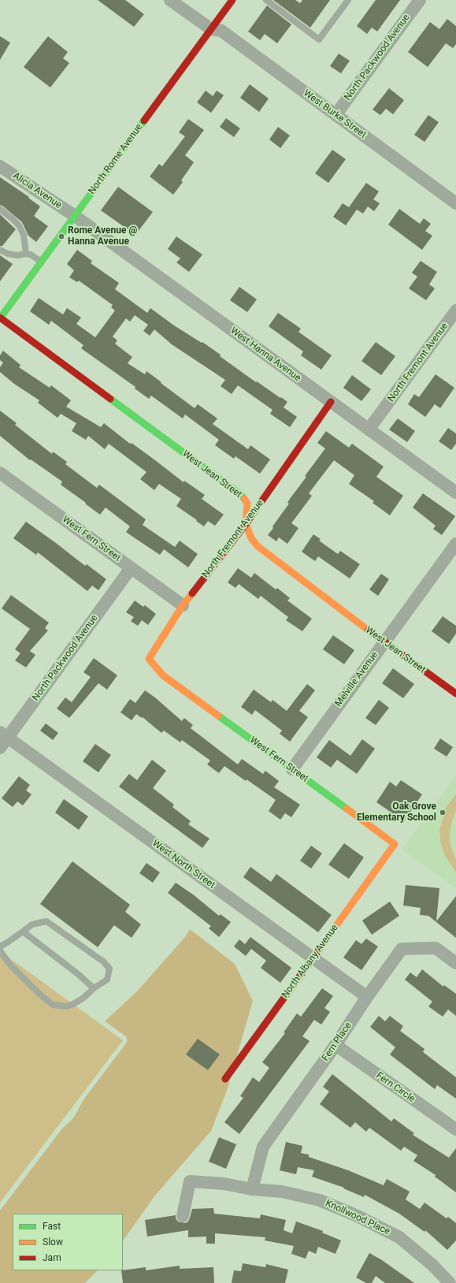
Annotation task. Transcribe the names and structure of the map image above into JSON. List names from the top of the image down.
{
  "streets": {
    "street": [
      "North Packwood Avenue",
      "West Burke Street",
      "North Rome Avenue",
      "Alicia Avenue",
      "West Hanna Avenue",
      "North Fremont Avenue",
      "West Jean Street",
      "West Fern Street",
      "Melville Avenue",
      "West North Street",
      "North Albany Avenue",
      "Fern Place",
      "Fern Circle",
      "Knollwood Place"
    ]
  },
  "crossings": [
    ["North Packwood Avenue", "West Burke Street"],
    ["North Packwood Avenue", "West Fern Street"],
    ["North Packwood Avenue", "West North Street"],
    ["West Burke Street", "North Rome Avenue"],
    ["North Rome Avenue", "Alicia Avenue"],
    ["North Rome Avenue", "West Hanna Avenue"],
    ["North Rome Avenue", "West Jean Street"],
    ["Alicia Avenue", "West Hanna Avenue"],
    ["West Hanna Avenue", "North Fremont Avenue"],
    ["North Fremont Avenue", "West Jean Street"],
    ["North Fremont Avenue", "West Fern Street"],
    ["West Jean Street", "Melville Avenue"],
    ["West Fern Street", "Melville Avenue"],
    ["West Fern Street", "North Albany Avenue"],
    ["West North Street", "North Albany Avenue"],
    ["West North Street", "Fern Place"],
    ["Fern Place", "Fern Circle"],
    ["Fern Place", "Knollwood Place"]
  ],
  "places": ["Rome Avenue @ Hanna Avenue", "Oak Grove Elementary School"],
  "legend": ["Fast", "Slow", "Jam"]
}
